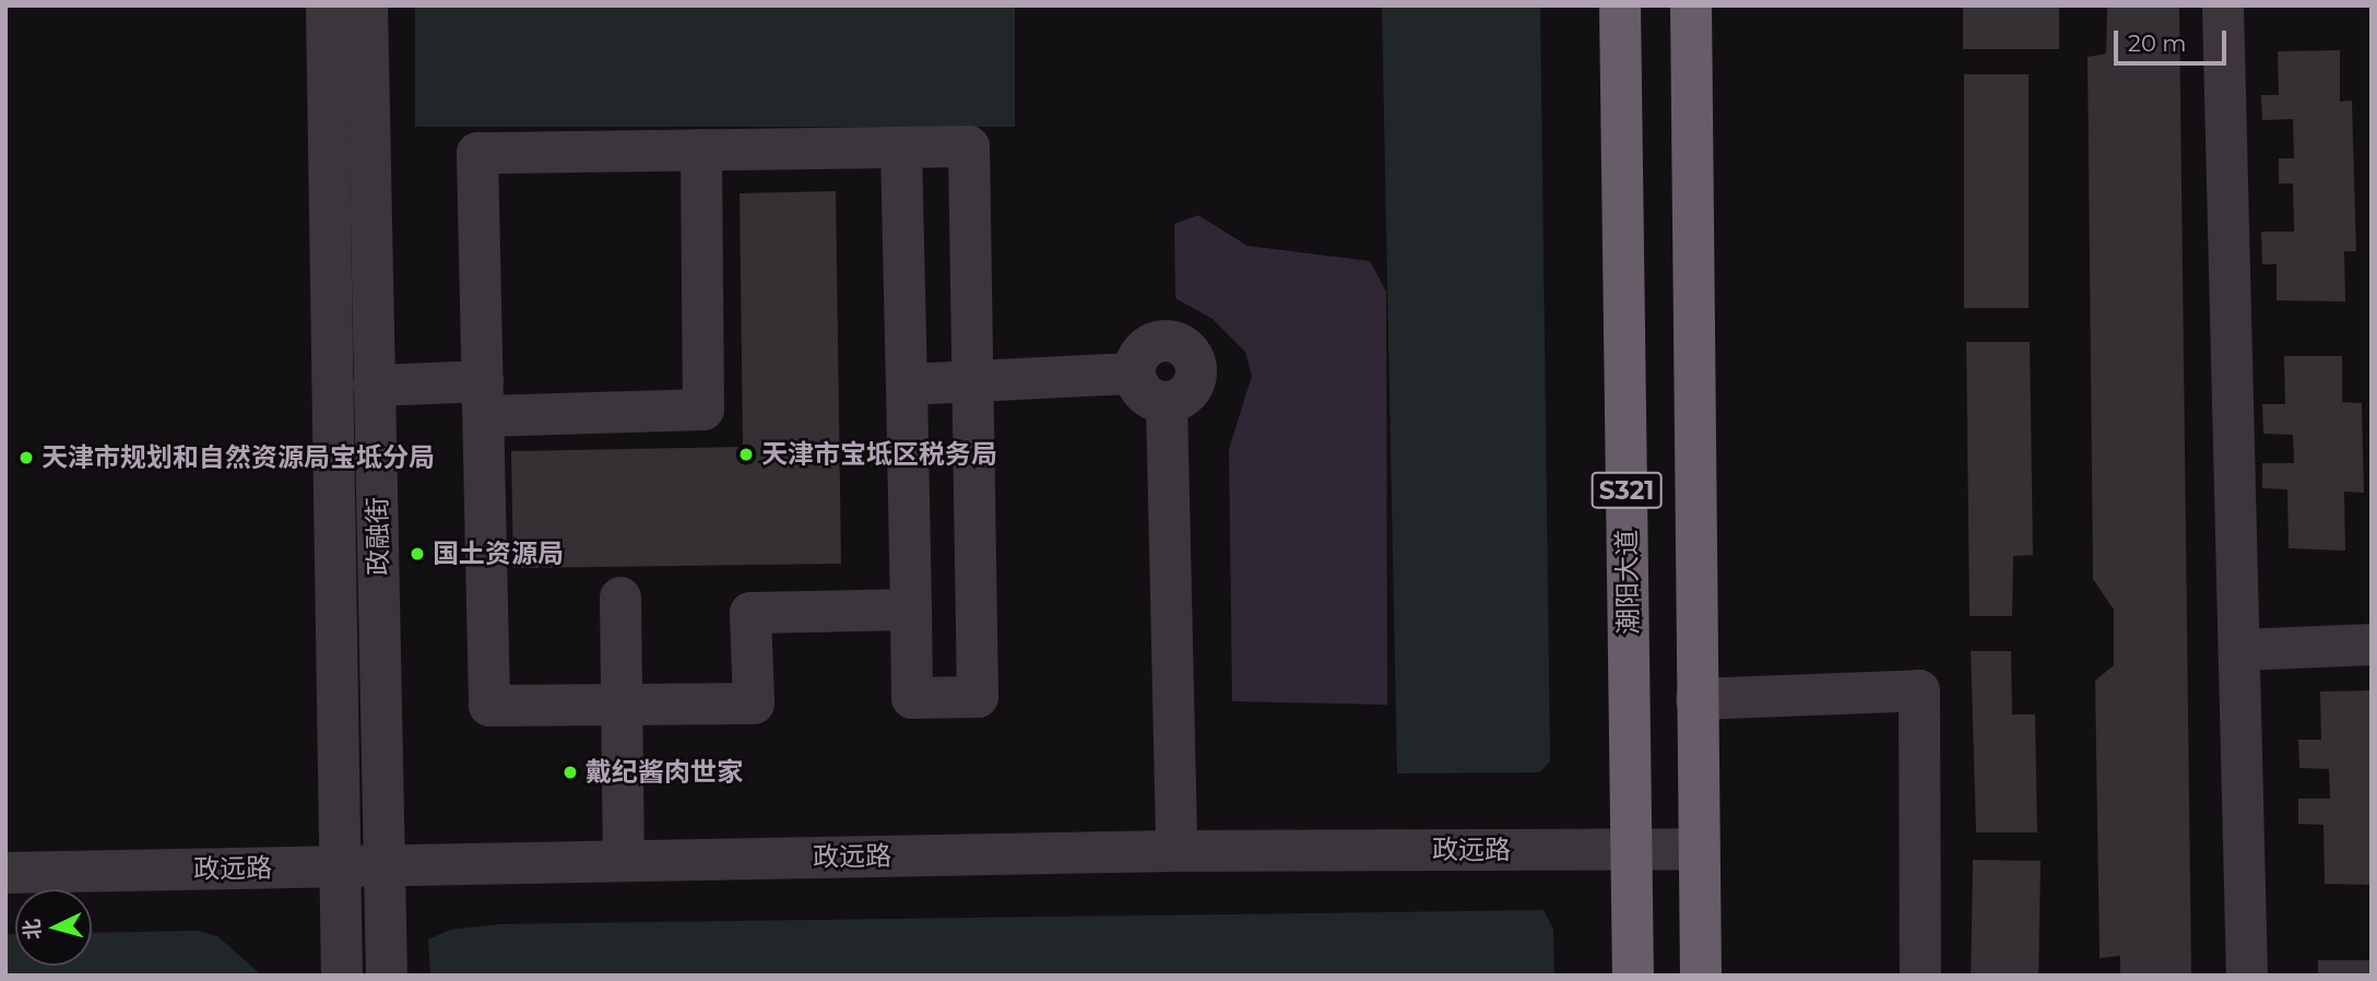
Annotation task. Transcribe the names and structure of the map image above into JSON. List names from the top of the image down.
{
  "streets": {
    "highway": ["S321", "潮阳大道"],
    "street": ["政融街", "政远路"]
  },
  "crossings": [
    ["S321", "政远路"],
    ["政融街", "政远路"],
    ["潮阳大道", "政远路"]
  ],
  "places": [
    "天津市宝坻区税务局",
    "天津市规划和自然资源局宝坻分局",
    "国土资源局",
    "戴纪酱肉世家"
  ],
  "scale_bar": "20 m",
  "north": "left"
}
